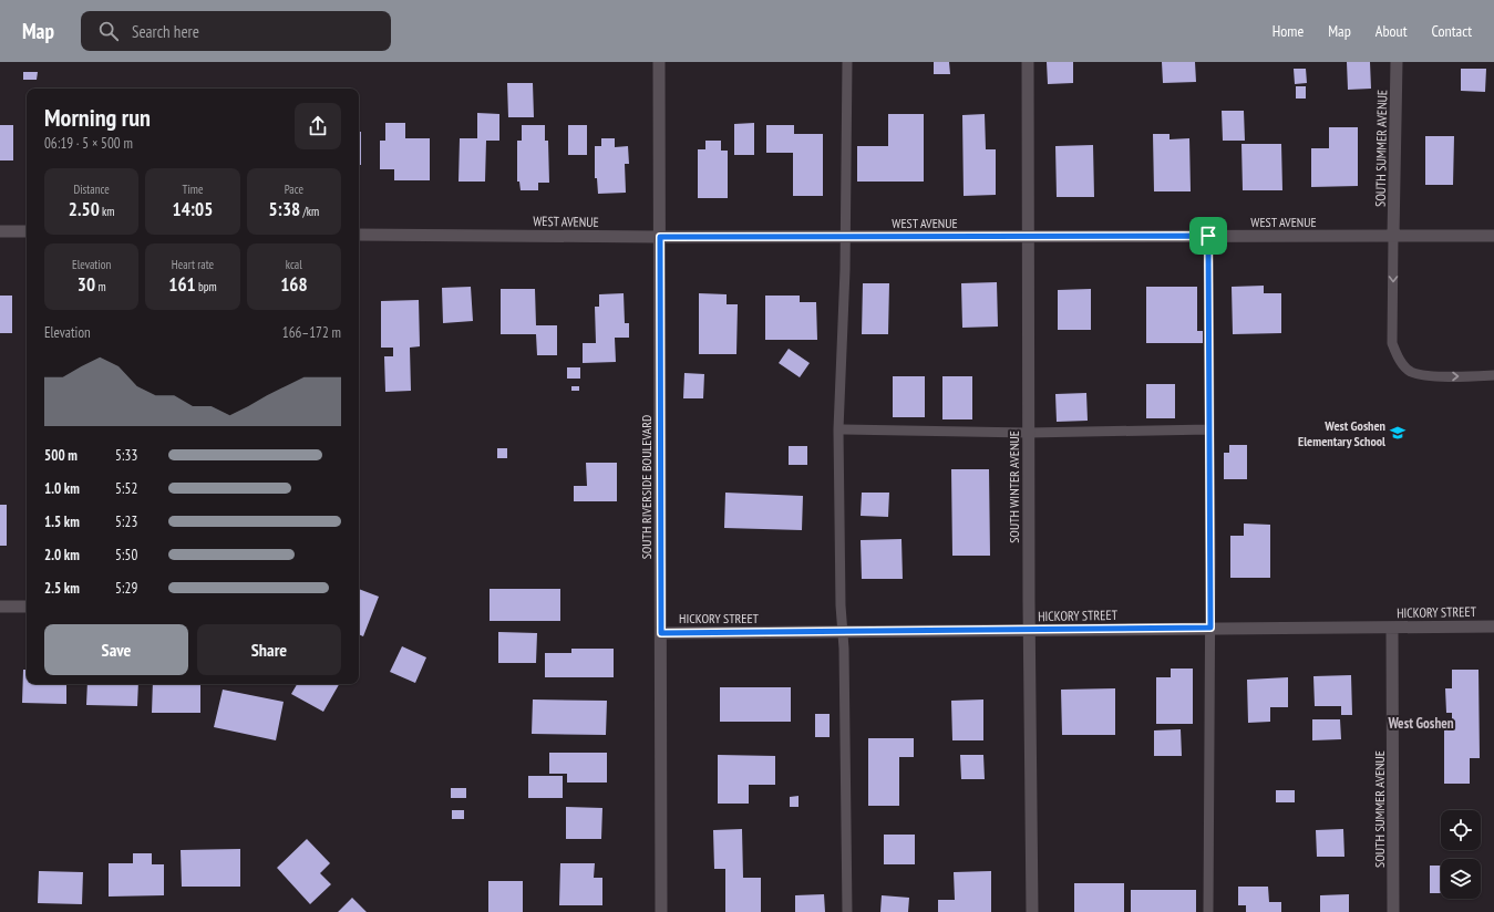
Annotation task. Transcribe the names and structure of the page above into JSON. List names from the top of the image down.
{
  "streets": {
    "street": [
      "SOUTH SUMMER AVENUE",
      "WEST AVENUE",
      "SOUTH RIVERSIDE BOULEVARD",
      "SOUTH WINTER AVENUE",
      "HICKORY STREET"
    ]
  },
  "crossings": [
    ["SOUTH SUMMER AVENUE", "WEST AVENUE"],
    ["SOUTH SUMMER AVENUE", "HICKORY STREET"],
    ["WEST AVENUE", "SOUTH RIVERSIDE BOULEVARD"],
    ["WEST AVENUE", "SOUTH WINTER AVENUE"],
    ["SOUTH RIVERSIDE BOULEVARD", "HICKORY STREET"],
    ["SOUTH WINTER AVENUE", "HICKORY STREET"]
  ],
  "districts": ["West Goshen"],
  "places": {
    "school or university": ["West Goshen Elementary School"]
  },
  "page": {
    "header": "Map",
    "search": "Search here",
    "nav": [
      "Home",
      "Map",
      "About",
      "Contact"
    ],
    "heading": ["Morning run", "06:19 · 5 × 500 m"],
    "stats": [
      ["Distance", "2.50 km"],
      ["Time", "14:05"],
      ["Pace", "5:38 /km"],
      ["Elevation", "30 m"],
      ["Heart rate", "161 bpm"],
      ["kcal", "168"]
    ],
    "chart": ["Elevation", "166–172 m"],
    "list": [
      {
        "name": "500 m",
        "note": "5:33"
      },
      {
        "name": "1.0 km",
        "note": "5:52"
      },
      {
        "name": "1.5 km",
        "note": "5:23"
      },
      {
        "name": "2.0 km",
        "note": "5:50"
      },
      {
        "name": "2.5 km",
        "note": "5:29"
      }
    ],
    "buttons": ["Save", "Share"]
  }
}
